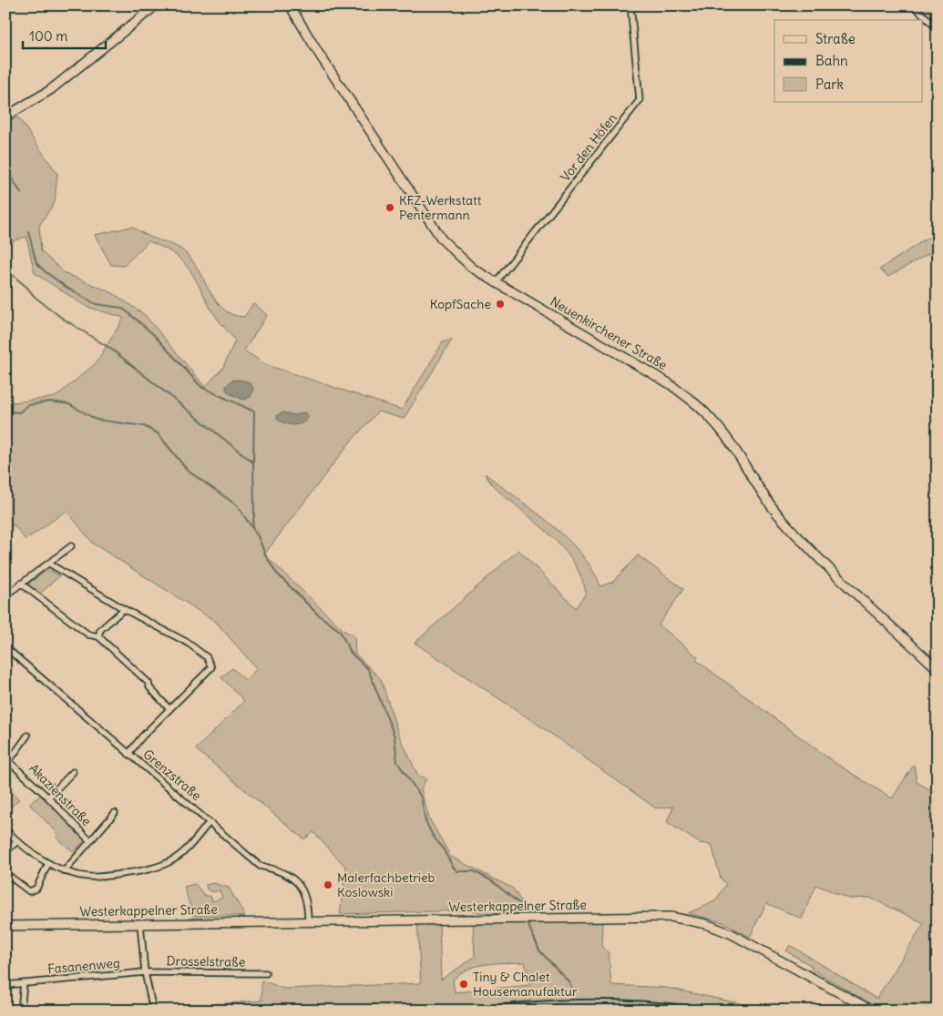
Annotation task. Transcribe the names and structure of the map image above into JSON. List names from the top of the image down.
{
  "streets": {
    "street": [
      "Vor den Höfen",
      "Neuenkirchener Straße",
      "Grenzstraße",
      "Akazienstraße",
      "Westerkappelner Straße",
      "Drosselstraße",
      "Fasanenweg"
    ]
  },
  "crossings": [
    ["Vor den Höfen", "Neuenkirchener Straße"],
    ["Grenzstraße", "Westerkappelner Straße"],
    ["Drosselstraße", "Fasanenweg"]
  ],
  "places": [
    "KFZ-Werkstatt Pentermann",
    "KopfSache",
    "Malerfachbetrieb Koslowski",
    "Tiny & Chalet Housemanufaktur"
  ],
  "legend": ["Straße", "Bahn", "Park"],
  "scale_bar": "100 m"
}
